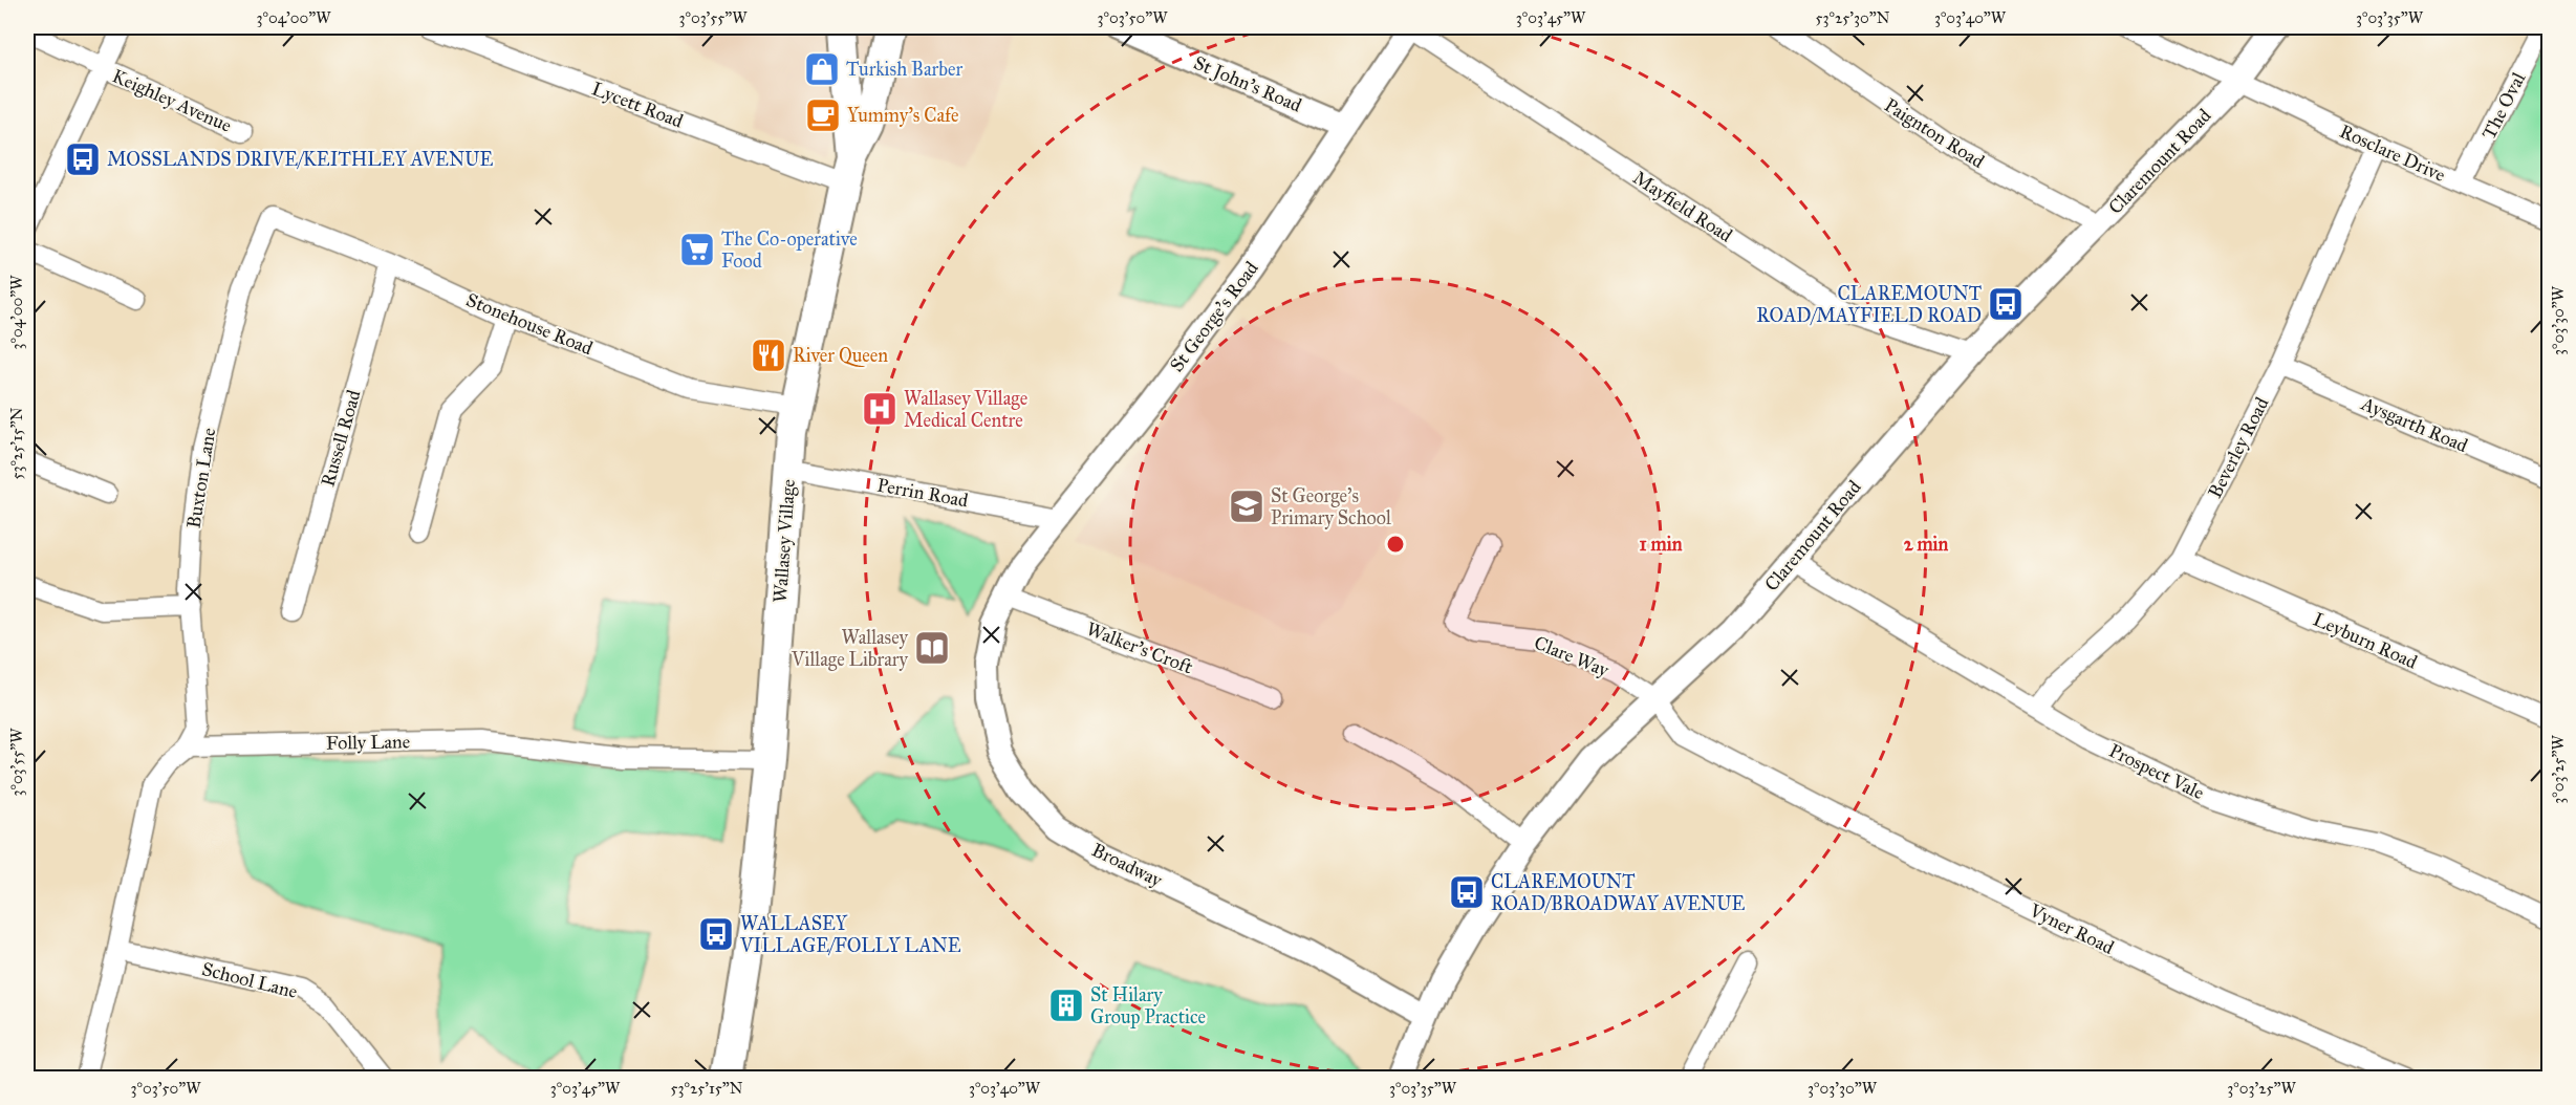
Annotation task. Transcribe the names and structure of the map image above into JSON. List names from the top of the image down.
{
  "streets": {
    "main road": ["Wallasey Village"],
    "street": [
      "St John's Road",
      "Keighley Avenue",
      "Lycett Road",
      "The Oval",
      "Paignton Road",
      "Rosclare Drive",
      "Claremount Road",
      "Mayfield Road",
      "St George's Road",
      "Stonehouse Road",
      "Aysgarth Road",
      "Russell Road",
      "Beverley Road",
      "Buxton Lane",
      "Perrin Road",
      "Leyburn Road",
      "Walker's Croft",
      "Clare Way",
      "Folly Lane",
      "Prospect Vale",
      "Broadway",
      "Vyner Road",
      "School Lane"
    ]
  },
  "crossings": [
    ["St John's Road", "St George's Road"],
    ["Lycett Road", "Wallasey Village"],
    ["The Oval", "Rosclare Drive"],
    ["Paignton Road", "Claremount Road"],
    ["Rosclare Drive", "Claremount Road"],
    ["Rosclare Drive", "Beverley Road"],
    ["Claremount Road", "Mayfield Road"],
    ["Claremount Road", "Clare Way"],
    ["Claremount Road", "Prospect Vale"],
    ["Claremount Road", "Broadway"],
    ["Claremount Road", "Vyner Road"],
    ["Mayfield Road", "St George's Road"],
    ["St George's Road", "Perrin Road"],
    ["St George's Road", "Walker's Croft"],
    ["St George's Road", "Broadway"],
    ["Stonehouse Road", "Russell Road"],
    ["Stonehouse Road", "Buxton Lane"],
    ["Stonehouse Road", "Wallasey Village"],
    ["Aysgarth Road", "Beverley Road"],
    ["Beverley Road", "Leyburn Road"],
    ["Beverley Road", "Prospect Vale"],
    ["Buxton Lane", "Folly Lane"],
    ["Perrin Road", "Wallasey Village"],
    ["Wallasey Village", "Folly Lane"],
    ["Walker's Croft", "Broadway"],
    ["Clare Way", "Vyner Road"]
  ],
  "places": {
    "shop": ["Turkish Barber"],
    "cafe": ["Yummy's Cafe"],
    "bus stop": [
      "MOSSLANDS DRIVE/KEITHLEY AVENUE",
      "CLAREMOUNT ROAD/MAYFIELD ROAD",
      "CLAREMOUNT ROAD/BROADWAY AVENUE",
      "WALLASEY VILLAGE/FOLLY LANE"
    ],
    "supermarket": ["The Co-operative Food"],
    "restaurant": ["River Queen"],
    "hospital": ["Wallasey Village Medical Centre"],
    "school or university": ["St George's Primary School"],
    "library": ["Wallasey Village Library"],
    "building": ["St Hilary Group Practice"]
  },
  "coordinates": [
    "3°04'00\"W",
    "3°03'55\"W",
    "3°03'50\"W",
    "3°03'45\"W",
    "53°25'30\"N",
    "3°03'40\"W",
    "3°03'35\"W",
    "3°03'30\"W",
    "53°25'15\"N",
    "3°03'25\"W"
  ],
  "rings": ["1 min", "2 min"]
}
